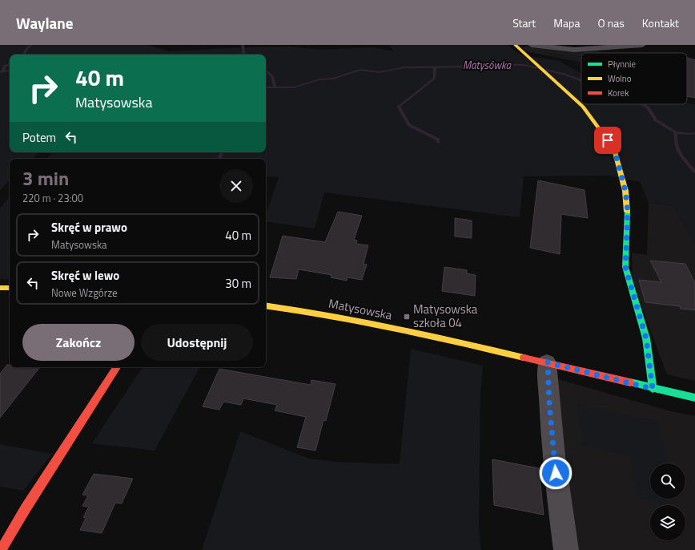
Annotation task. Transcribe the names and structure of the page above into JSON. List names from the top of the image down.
{
  "streets": {
    "street": ["Matysowska"]
  },
  "water": ["Matysówka"],
  "places": {
    "transit": ["Matysowska szkoła 04"]
  },
  "legend": ["Płynnie", "Wolno", "Korek"],
  "page": {
    "header": "Waylane",
    "nav": [
      "Start",
      "Mapa",
      "O nas",
      "Kontakt"
    ],
    "turn": ["40 m", "Matysowska"],
    "then": "Potem",
    "heading": ["3 min", "220 m · 23:00"],
    "list": [
      {
        "name": "Skręć w prawo",
        "note": "Matysowska",
        "value": "40 m"
      },
      {
        "name": "Skręć w lewo",
        "note": "Nowe Wzgórze",
        "value": "30 m"
      }
    ],
    "buttons": ["Zakończ", "Udostępnij"]
  }
}
